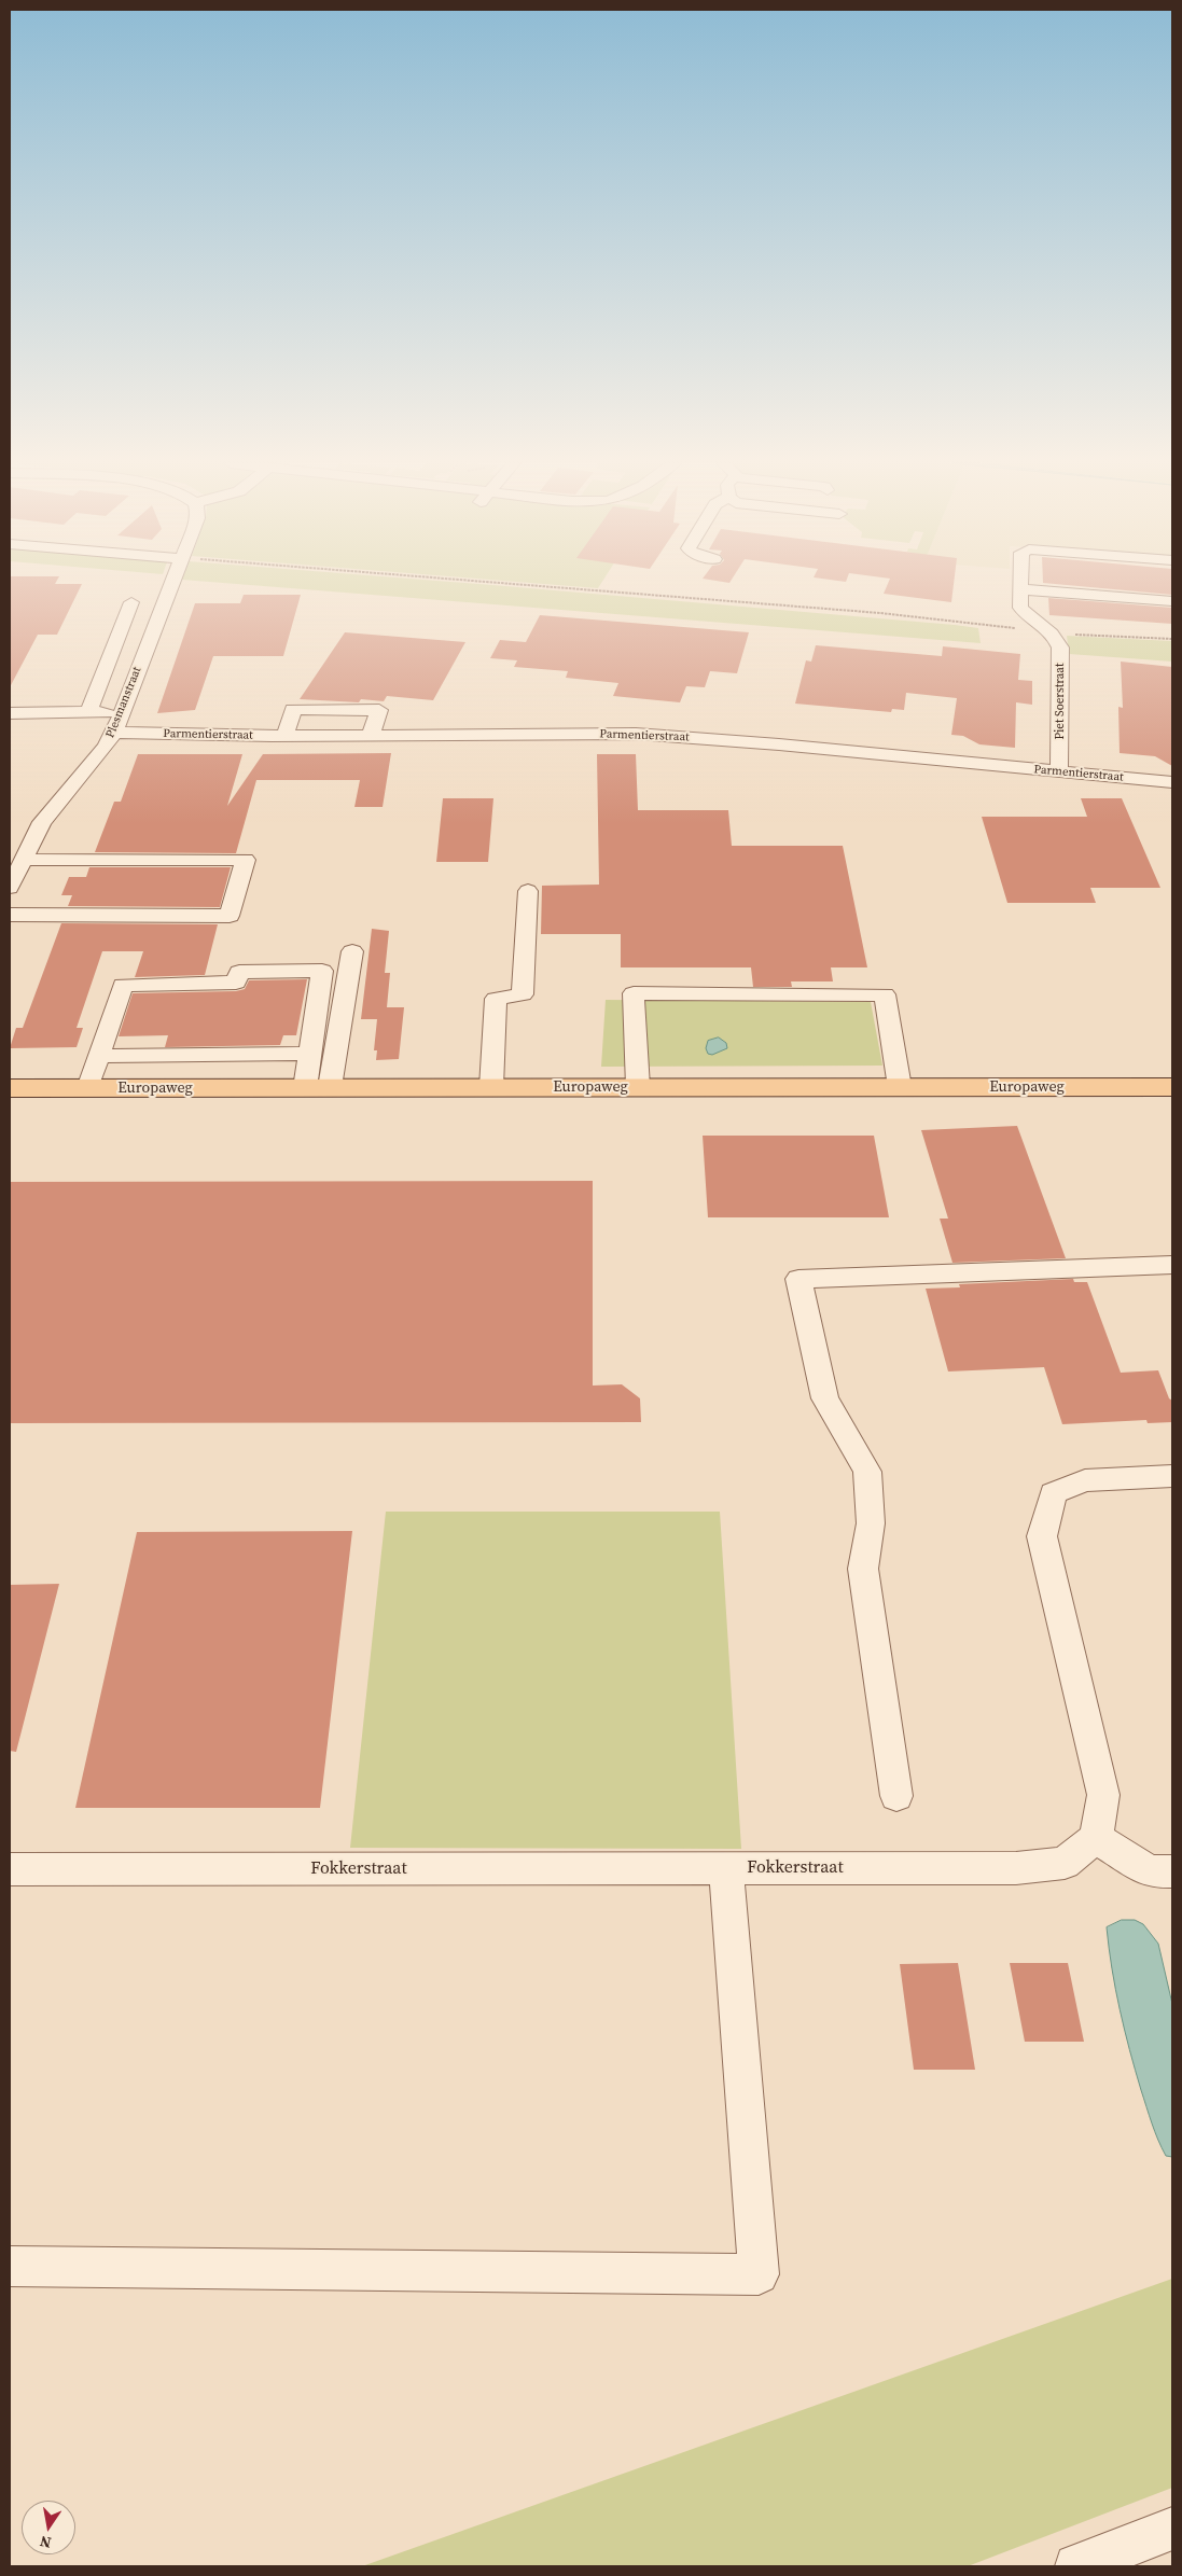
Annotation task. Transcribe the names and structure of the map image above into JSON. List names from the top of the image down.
{
  "streets": {
    "main road": ["Europaweg"],
    "street": [
      "Piet Soerstraat",
      "Plesmanstraat",
      "Parmentierstraat",
      "Fokkerstraat"
    ]
  },
  "crossings": [
    ["Piet Soerstraat", "Parmentierstraat"],
    ["Plesmanstraat", "Parmentierstraat"]
  ],
  "north": "bottom"
}
